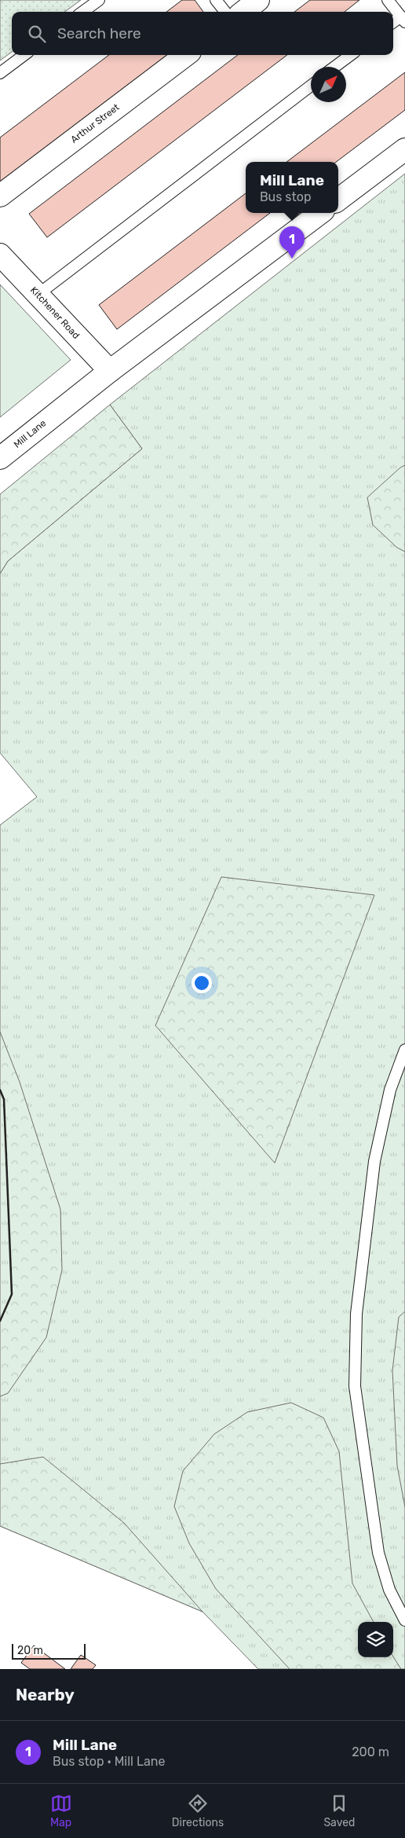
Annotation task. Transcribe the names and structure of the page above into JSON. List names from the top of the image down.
{
  "streets": {
    "main road": ["Arthur Street", "Kitchener Road", "Mill Lane"]
  },
  "crossings": [
    ["Kitchener Road", "Mill Lane"]
  ],
  "scale_bar": "20 m",
  "north": "top right",
  "page": {
    "search": "Search here",
    "popup": ["Mill Lane", "Bus stop"],
    "pins": "1",
    "scale": "20 m",
    "heading": "Nearby",
    "list": [
      {
        "mark": "1",
        "name": "Mill Lane",
        "note": "Bus stop · Mill Lane",
        "value": "200 m"
      }
    ],
    "nav": ["Map", "Directions", "Saved"]
  }
}
